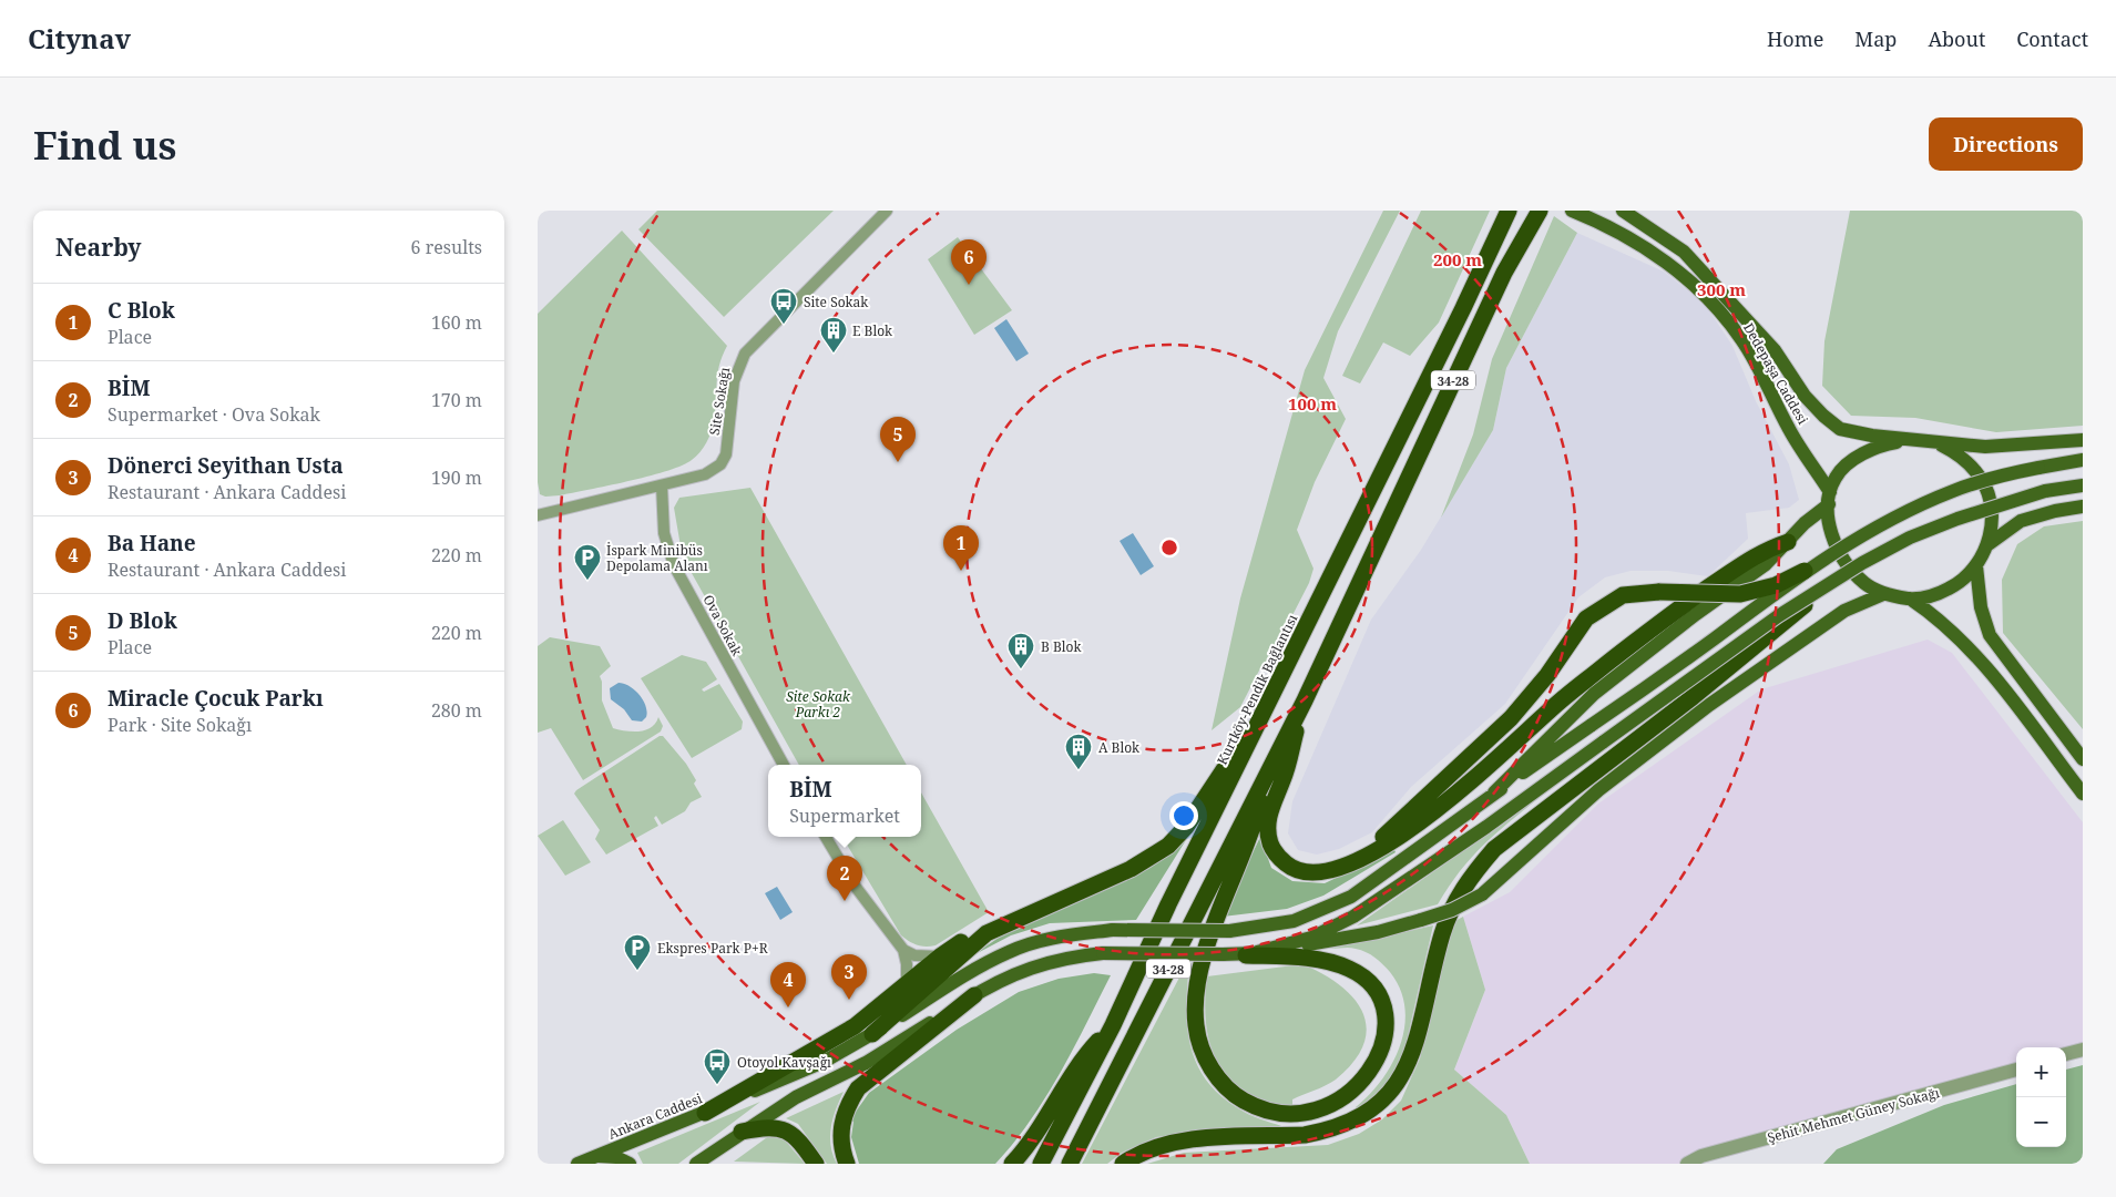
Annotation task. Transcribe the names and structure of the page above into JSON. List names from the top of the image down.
{
  "streets": {
    "highway": ["34-28", "Kurtköy-Pendik Bağlantısı"],
    "main road": ["Dedepaşa Caddesi", "Ankara Caddesi"],
    "street": ["Site Sokağı", "Ova Sokak", "Şehit Mehmet Güney Sokağı"]
  },
  "crossings": [
    ["Site Sokağı", "Ova Sokak"]
  ],
  "parks": ["Site Sokak Parkı 2"],
  "places": {
    "bus stop": ["Site Sokak", "Otoyol Kavşağı"],
    "building": ["E Blok", "B Blok", "A Blok"],
    "parking": ["İspark Minibüs Depolama Alanı", "Ekspres Park P+R"]
  },
  "page": {
    "header": "Citynav",
    "nav": [
      "Home",
      "Map",
      "About",
      "Contact"
    ],
    "buttons": "Directions",
    "title": "Find us",
    "heading": ["Nearby", "6 results"],
    "pins": [
      "6",
      "5",
      "1",
      "2",
      "3",
      "4"
    ],
    "list": [
      {
        "mark": "1",
        "name": "C Blok",
        "note": "Place",
        "value": "160 m"
      },
      {
        "mark": "2",
        "name": "BİM",
        "note": "Supermarket · Ova Sokak",
        "value": "170 m"
      },
      {
        "mark": "3",
        "name": "Dönerci Seyithan Usta",
        "note": "Restaurant · Ankara Caddesi",
        "value": "190 m"
      },
      {
        "mark": "4",
        "name": "Ba Hane",
        "note": "Restaurant · Ankara Caddesi",
        "value": "220 m"
      },
      {
        "mark": "5",
        "name": "D Blok",
        "note": "Place",
        "value": "220 m"
      },
      {
        "mark": "6",
        "name": "Miracle Çocuk Parkı",
        "note": "Park · Site Sokağı",
        "value": "280 m"
      }
    ],
    "popup": ["BİM", "Supermarket"],
    "map_buttons": ["+", "−"]
  },
  "rings": ["200 m", "300 m", "100 m"]
}
